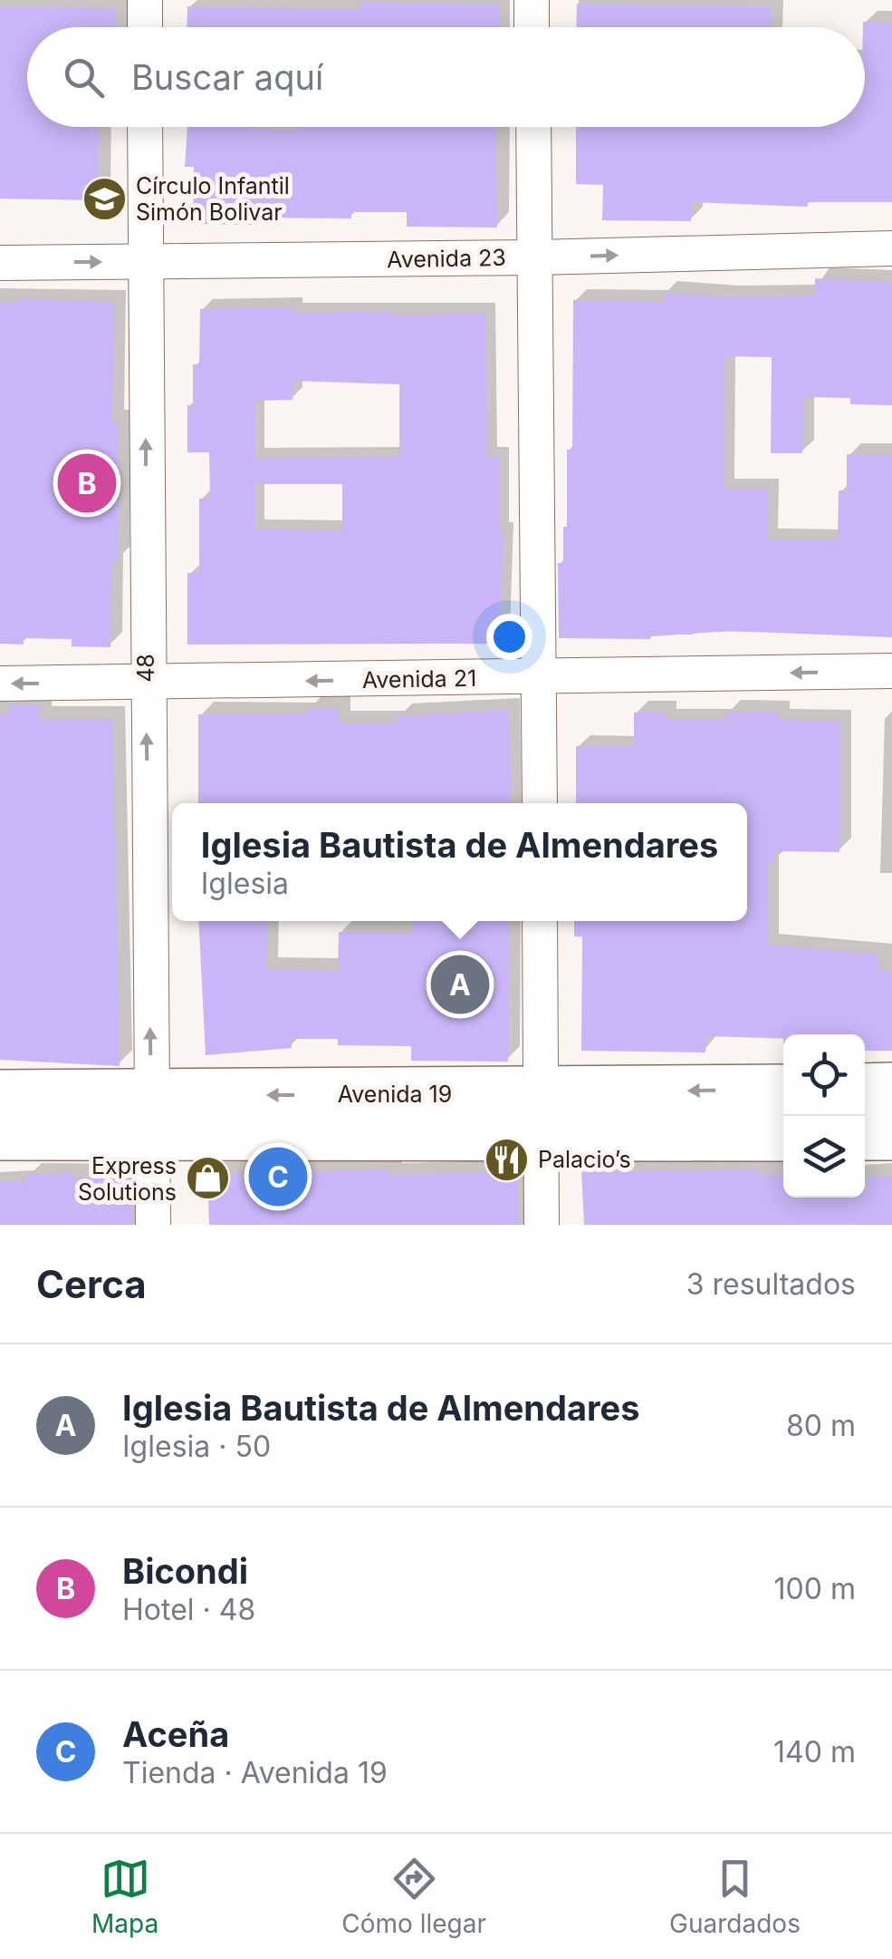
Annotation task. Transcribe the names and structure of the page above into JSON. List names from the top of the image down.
{
  "streets": {
    "main road": ["Avenida 19"],
    "street": ["Avenida 23", "48", "Avenida 21"]
  },
  "crossings": [
    ["Avenida 23", "48"],
    ["48", "Avenida 21"],
    ["48", "Avenida 19"]
  ],
  "one_way": ["Avenida 23", "48", "Avenida 21"],
  "places": {
    "school or university": ["Círculo Infantil Simón Bolivar"],
    "restaurant": ["Palacio’s"],
    "shop": ["Express Solutions"]
  },
  "page": {
    "search": "Buscar aquí",
    "pins": ["B", "A", "C"],
    "popup": ["Iglesia Bautista de Almendares", "Iglesia"],
    "heading": ["Cerca", "3 resultados"],
    "list": [
      {
        "mark": "A",
        "name": "Iglesia Bautista de Almendares",
        "note": "Iglesia · 50",
        "value": "80 m"
      },
      {
        "mark": "B",
        "name": "Bicondi",
        "note": "Hotel · 48",
        "value": "100 m"
      },
      {
        "mark": "C",
        "name": "Aceña",
        "note": "Tienda · Avenida 19",
        "value": "140 m"
      }
    ],
    "nav": ["Mapa", "Cómo llegar", "Guardados"]
  }
}
